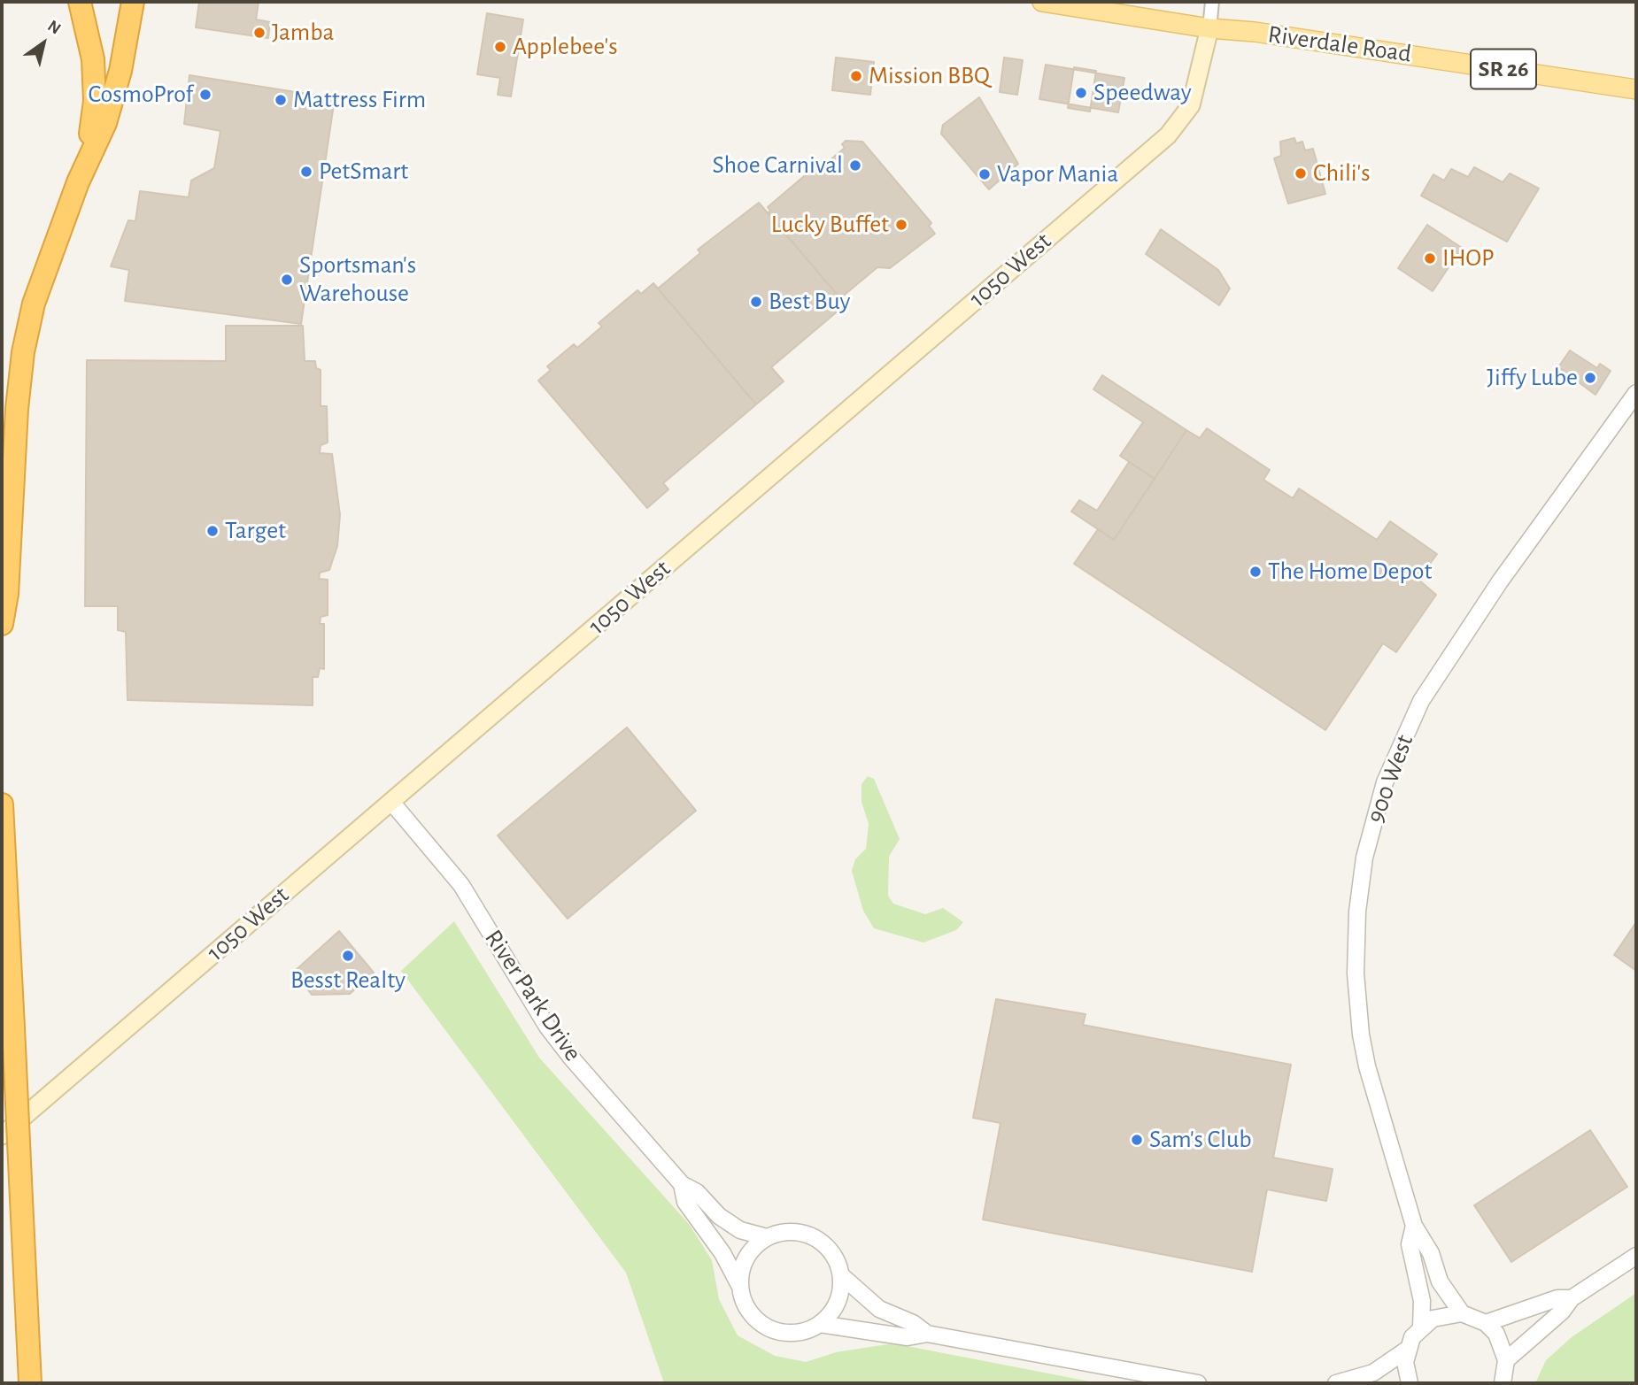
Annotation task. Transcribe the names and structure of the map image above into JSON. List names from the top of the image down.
{
  "streets": {
    "main road": ["Riverdale Road", "SR 26", "1050 West"],
    "street": ["900 West", "River Park Drive"]
  },
  "crossings": [
    ["Riverdale Road", "1050 West"],
    ["1050 West", "River Park Drive"]
  ],
  "places": [
    "Jamba",
    "Applebee's",
    "Mission BBQ",
    "Speedway",
    "CosmoProf",
    "Mattress Firm",
    "Shoe Carnival",
    "PetSmart",
    "Chili's",
    "Vapor Mania",
    "Lucky Buffet",
    "IHOP",
    "Sportsman's Warehouse",
    "Best Buy",
    "Jiffy Lube",
    "Target",
    "The Home Depot",
    "Besst Realty",
    "Sam's Club"
  ],
  "north": "top right"
}
